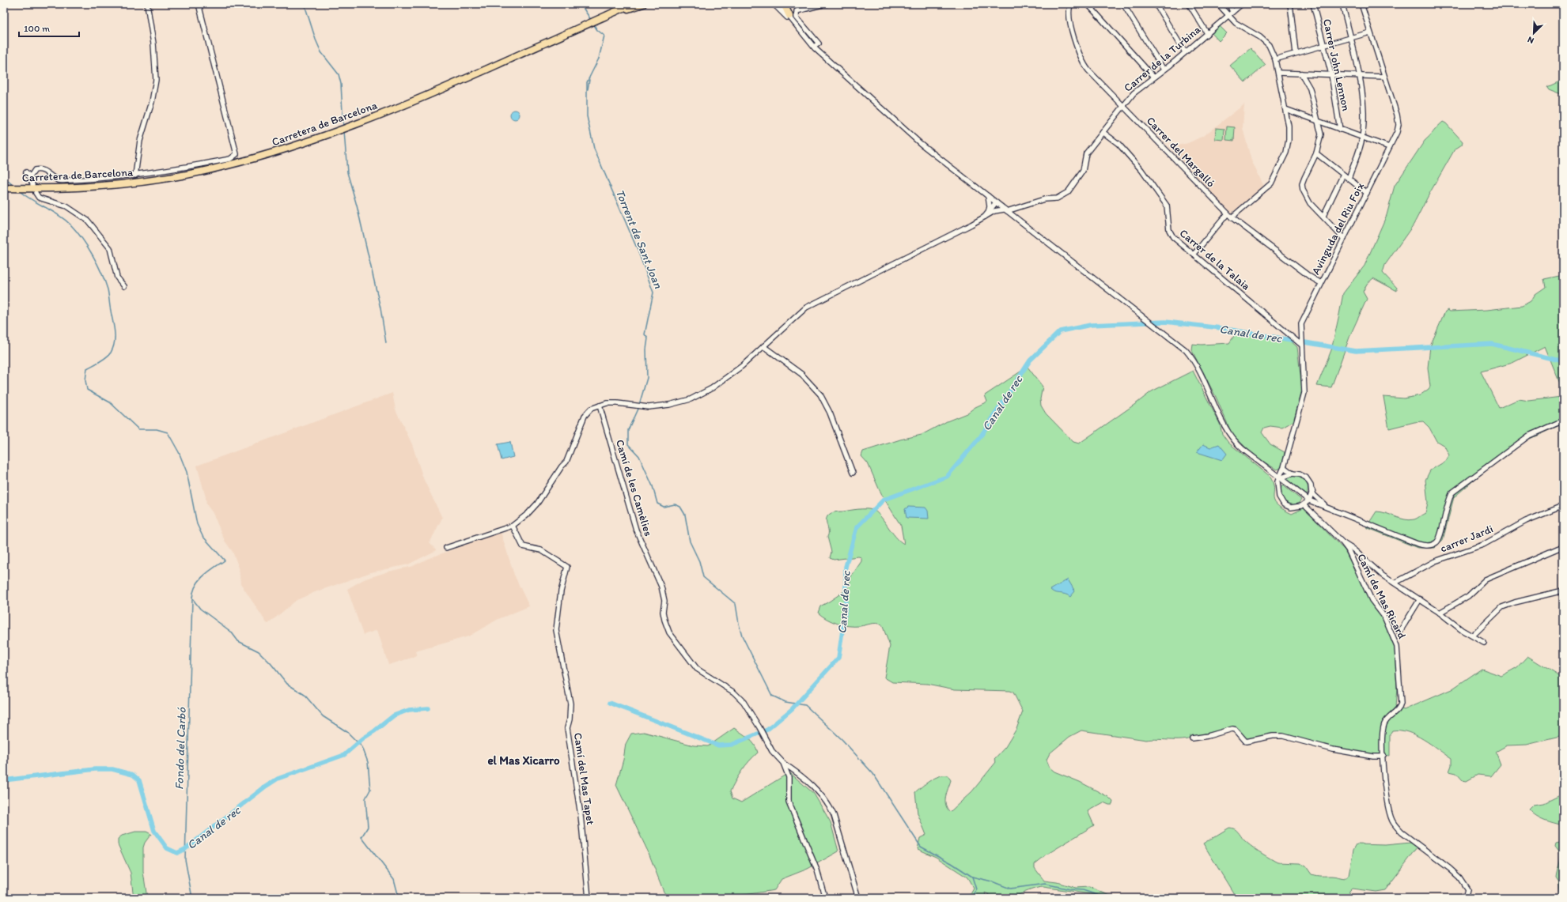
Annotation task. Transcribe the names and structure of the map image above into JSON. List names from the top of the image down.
{
  "streets": {
    "highway": ["Carretera de Barcelona"],
    "street": [
      "Carrer de la Turbina",
      "Carrer John Lennon",
      "Carrer del Margalló",
      "Avinguda del Riu Foix",
      "Carrer de la Talaia",
      "Camí de les Camèlies",
      "carrer Jardi",
      "Camí de Mas Ricard",
      "Camí del Mas Tapet"
    ]
  },
  "crossings": [
    ["Carrer de la Turbina", "Carrer del Margalló"],
    ["Carrer de la Turbina", "Carrer de la Talaia"],
    ["Carrer de la Turbina", "Camí de les Camèlies"],
    ["Carrer del Margalló", "Avinguda del Riu Foix"],
    ["Avinguda del Riu Foix", "Carrer de la Talaia"],
    ["Avinguda del Riu Foix", "Camí de Mas Ricard"]
  ],
  "districts": ["el Mas Xicarro"],
  "water": ["Torrent de Sant Joan", "Canal de rec", "Fondo del Carbó"],
  "scale_bar": "100 m",
  "north": "bottom left"
}
